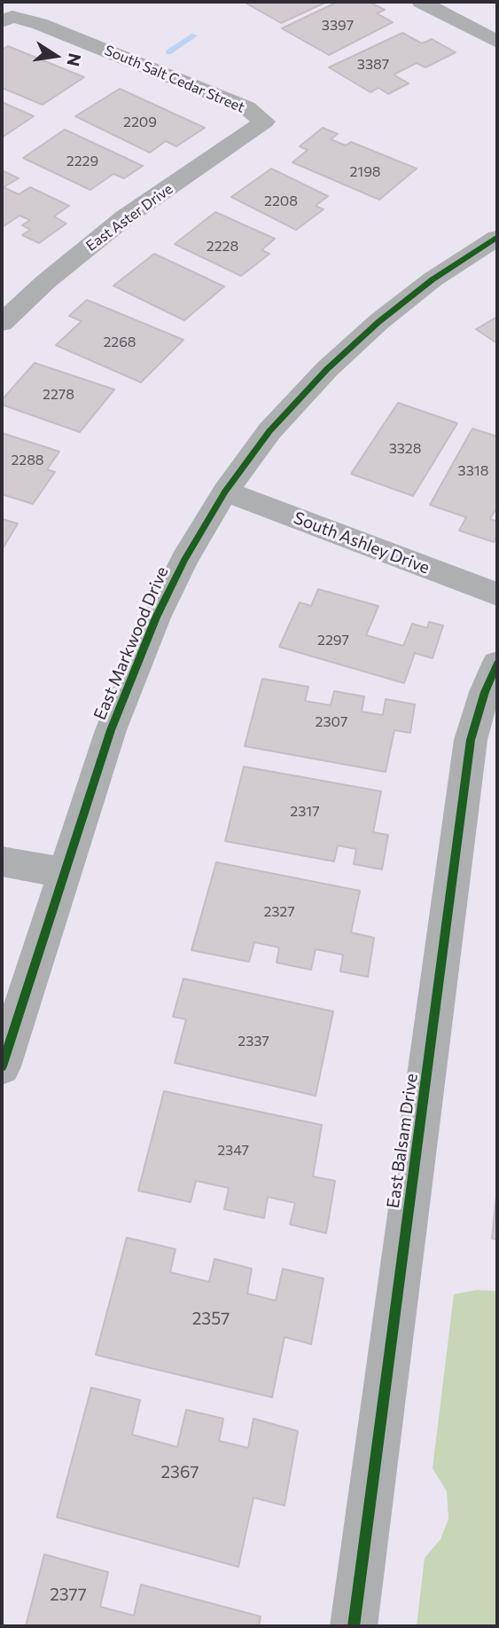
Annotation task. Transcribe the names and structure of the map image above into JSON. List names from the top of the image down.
{
  "streets": {
    "street": [
      "South Salt Cedar Street",
      "East Aster Drive",
      "South Ashley Drive",
      "East Markwood Drive",
      "East Balsam Drive"
    ]
  },
  "crossings": [
    ["South Salt Cedar Street", "East Aster Drive"],
    ["South Ashley Drive", "East Markwood Drive"]
  ],
  "house_numbers": [
    "3397",
    "3387",
    "2209",
    "2229",
    "2198",
    "2208",
    "2228",
    "2268",
    "2278",
    "3328",
    "2288",
    "3318",
    "2297",
    "2307",
    "2317",
    "2327",
    "2337",
    "2347",
    "2357",
    "2367",
    "2377"
  ],
  "north": "right"
}
